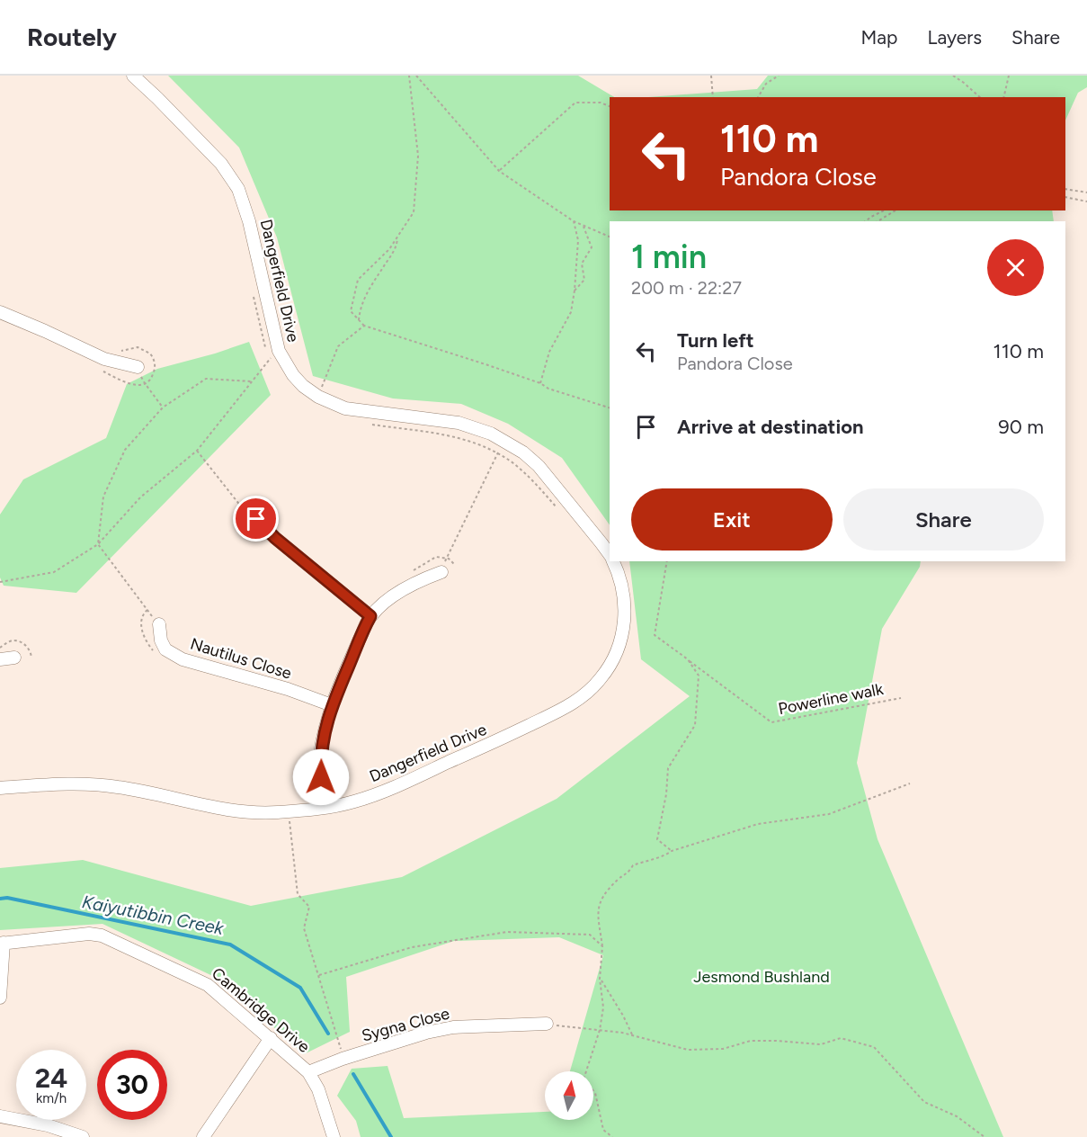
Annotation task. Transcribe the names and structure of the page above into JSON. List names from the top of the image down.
{
  "streets": {
    "street": [
      "Dangerfield Drive",
      "Nautilus Close",
      "Cambridge Drive",
      "Sygna Close"
    ],
    "path": ["Powerline walk"]
  },
  "crossings": [
    ["Cambridge Drive", "Sygna Close"]
  ],
  "water": ["Kaiyutibbin Creek"],
  "parks": ["Jesmond Bushland"],
  "north": "top",
  "page": {
    "header": "Routely",
    "nav": ["Map", "Layers", "Share"],
    "turn": ["110 m", "Pandora Close"],
    "heading": ["1 min", "200 m · 22:27"],
    "list": [
      {
        "name": "Turn left",
        "note": "Pandora Close",
        "value": "110 m"
      },
      {
        "name": "Arrive at destination",
        "value": "90 m"
      }
    ],
    "buttons": ["Exit", "Share"],
    "speed": "24 km/h",
    "limit": "30"
  }
}
